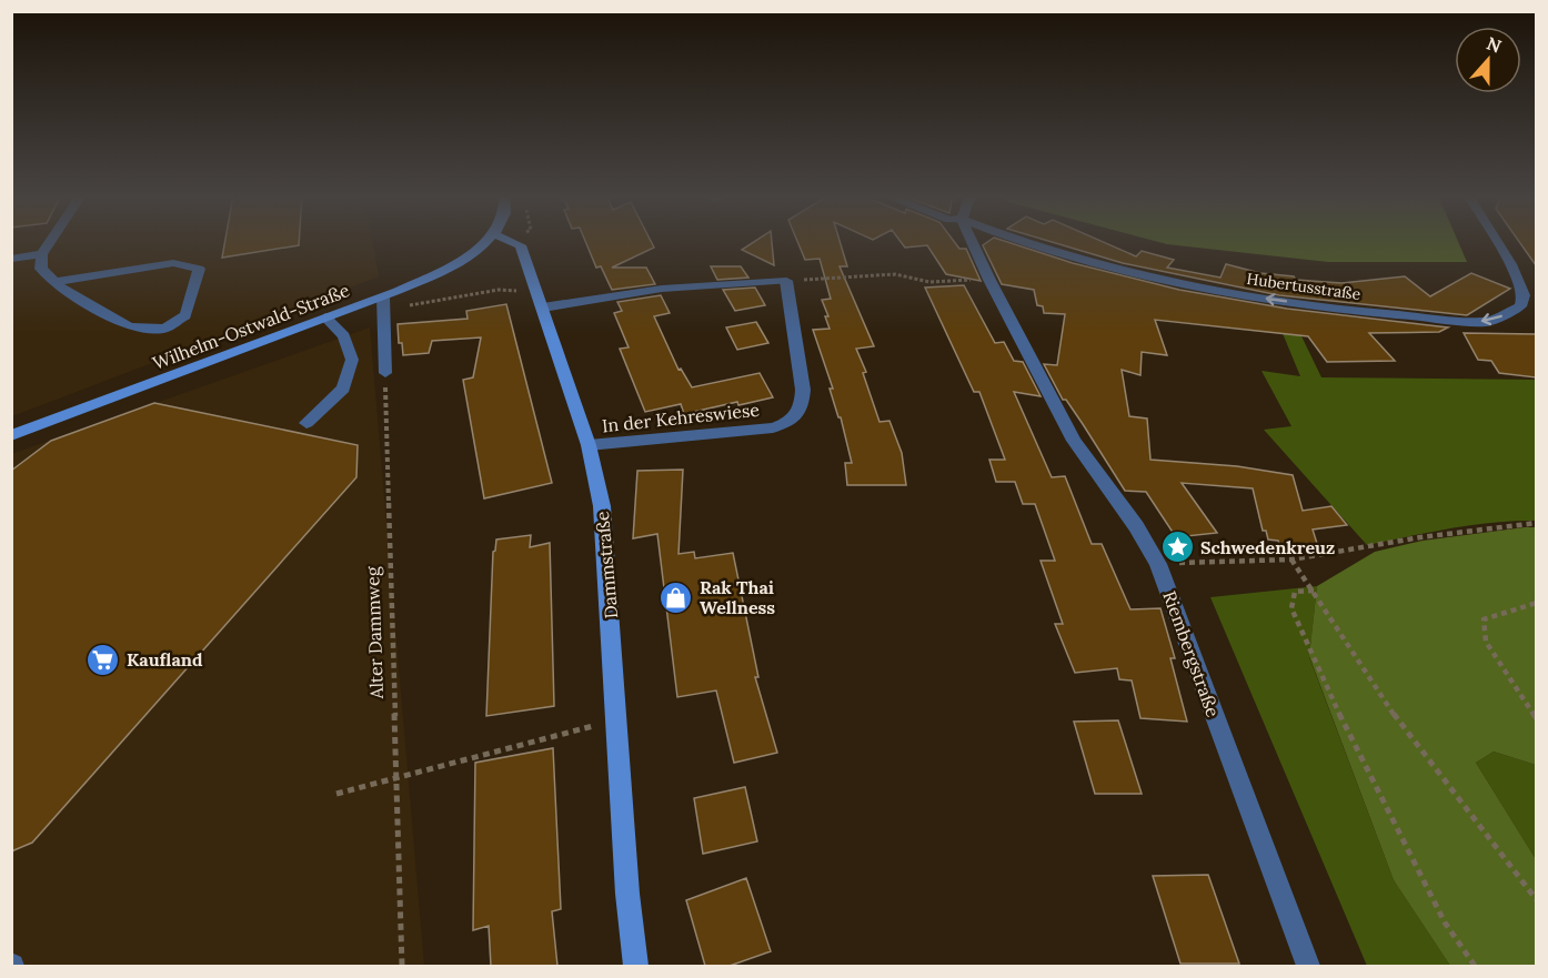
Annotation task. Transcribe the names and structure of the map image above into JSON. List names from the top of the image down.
{
  "streets": {
    "street": [
      "Hubertusstraße",
      "Wilhelm-Ostwald-Straße",
      "In der Kehreswiese",
      "Dammstraße",
      "Riembergstraße"
    ],
    "path": ["Alter Dammweg"]
  },
  "crossings": [
    ["In der Kehreswiese", "Dammstraße"]
  ],
  "one_way": ["Hubertusstraße"],
  "places": {
    "place": ["Schwedenkreuz"],
    "shop": ["Rak Thai Wellness"],
    "supermarket": ["Kaufland"]
  },
  "north": "top"
}
